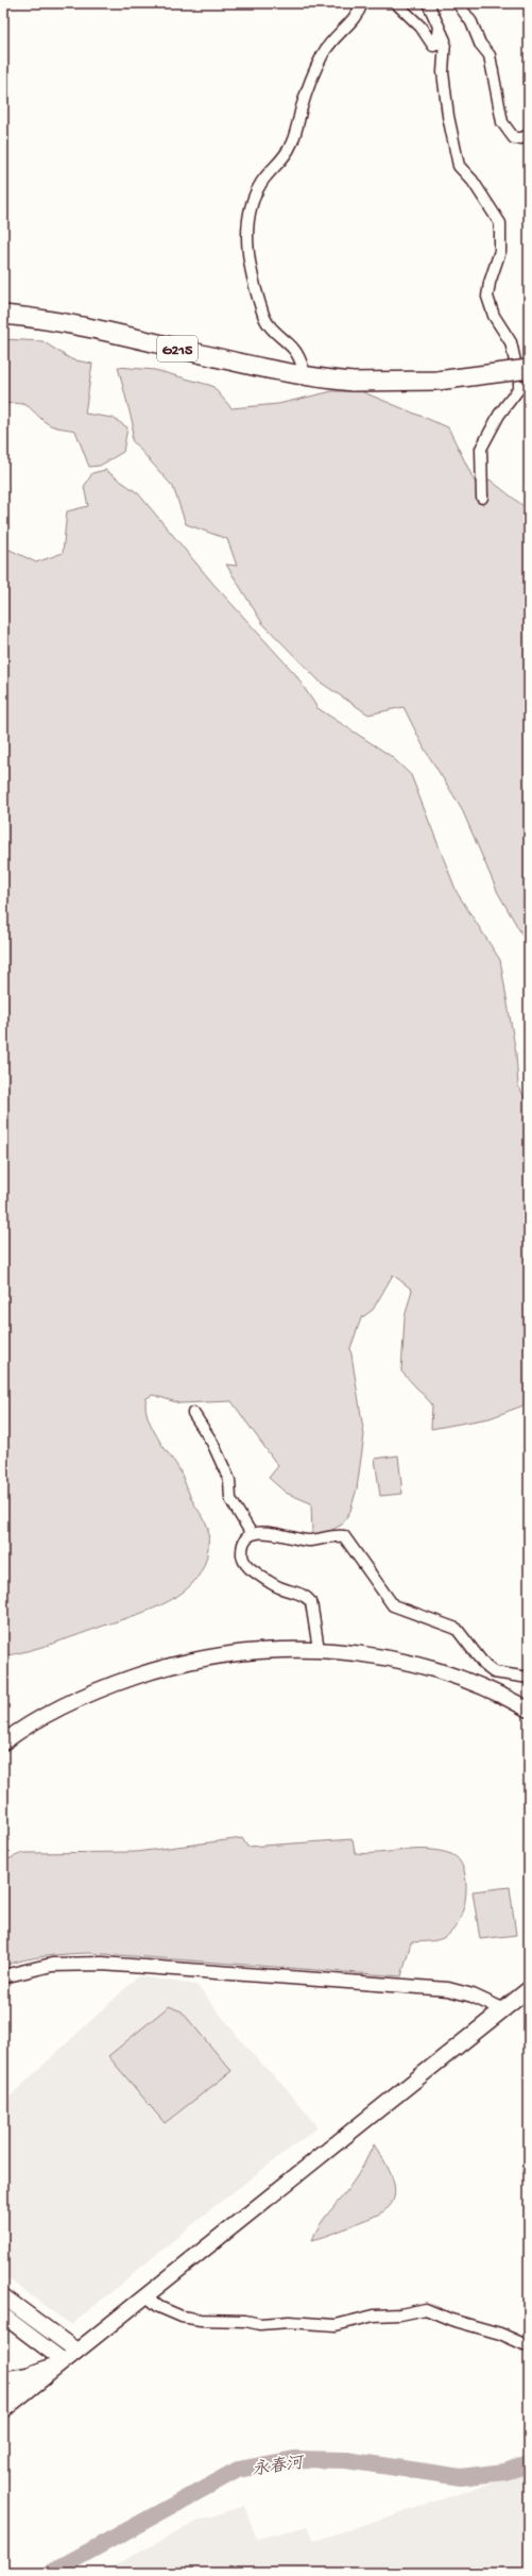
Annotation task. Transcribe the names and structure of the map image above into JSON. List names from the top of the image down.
{
  "streets": {
    "highway": ["G215"]
  },
  "water": ["永春河"]
}
